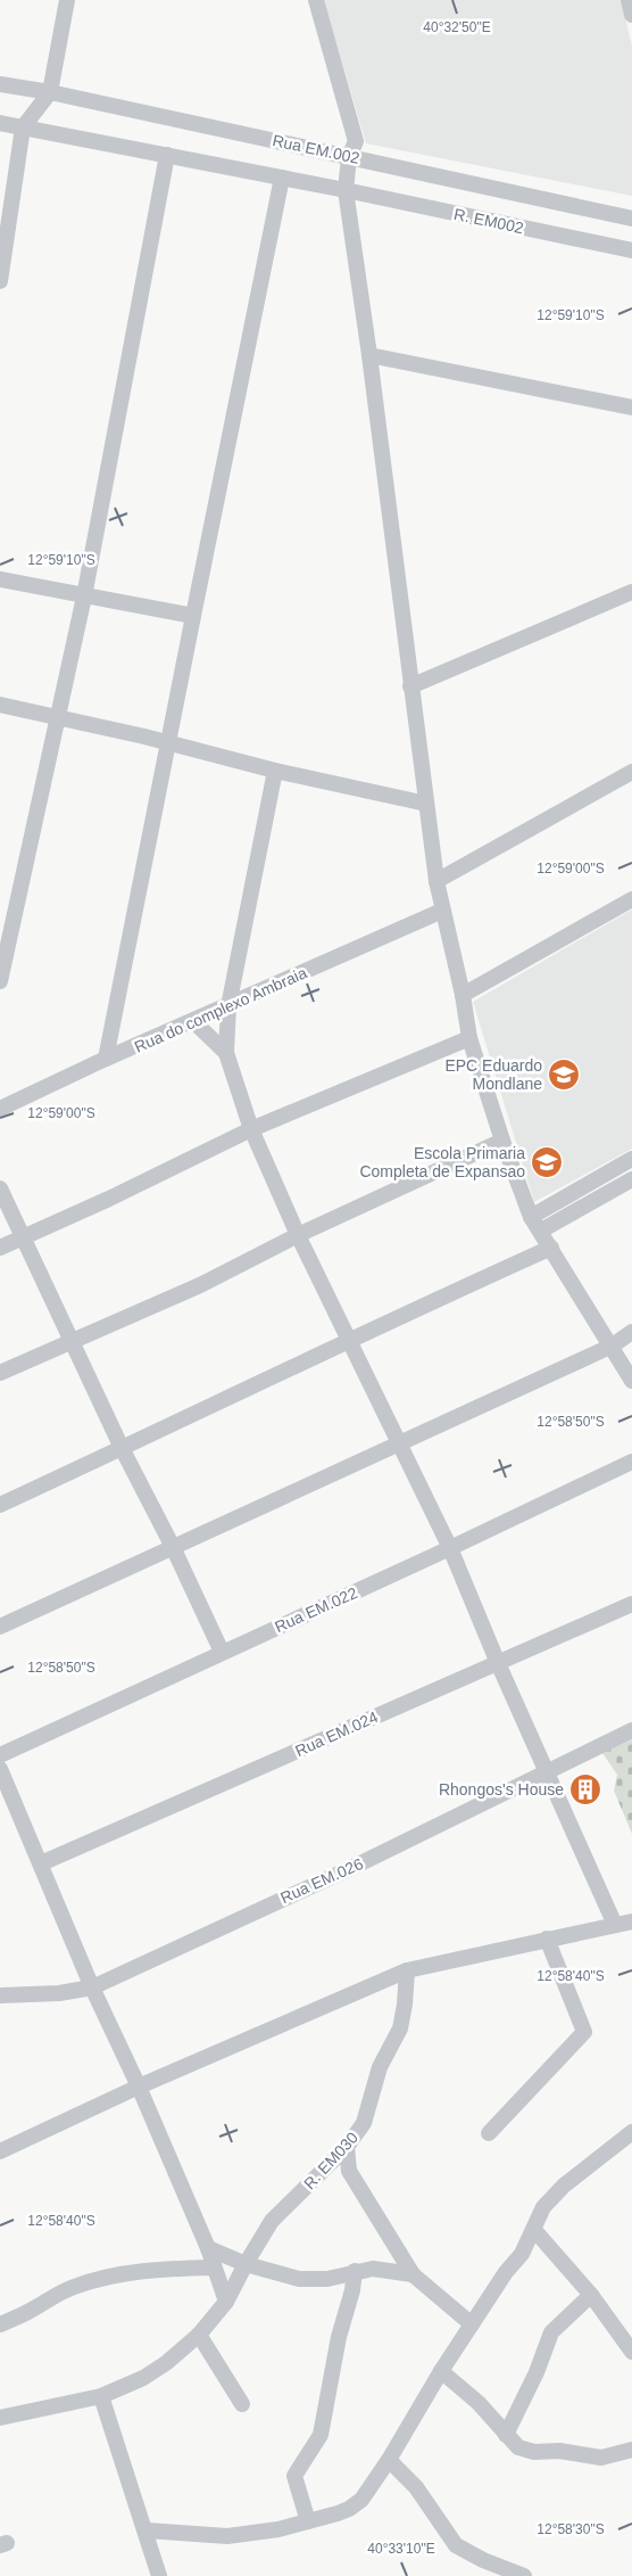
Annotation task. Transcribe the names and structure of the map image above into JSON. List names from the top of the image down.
{
  "streets": {
    "street": [
      "Rua EM.002",
      "R. EM002",
      "Rua do complexo Ambraia",
      "Rua EM.022",
      "Rua EM.024",
      "Rua EM.026",
      "R. EM030"
    ]
  },
  "places": {
    "school or university": ["EPC Eduardo Mondlane", "Escola Primaria Completa de Expansao"],
    "building": ["Rhongos's House"]
  },
  "coordinates": [
    "40°32'50\"E",
    "12°59'10\"S",
    "12°59'00\"S",
    "12°58'50\"S",
    "12°58'40\"S",
    "12°58'30\"S",
    "40°33'10\"E"
  ]
}
